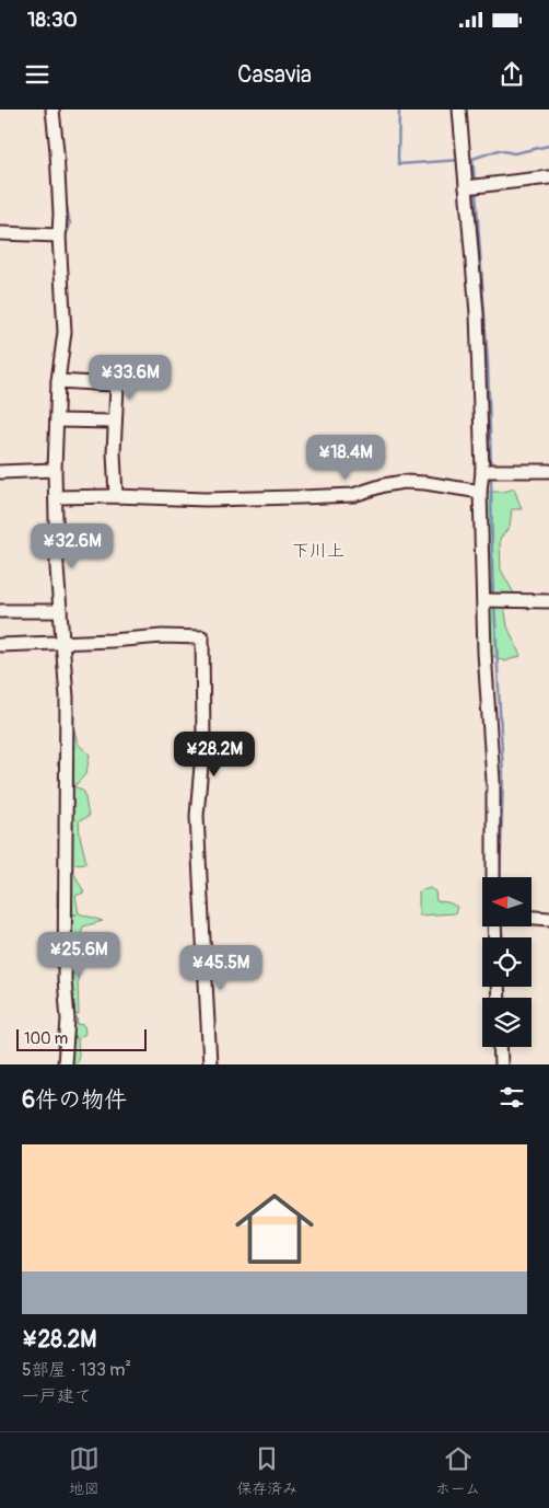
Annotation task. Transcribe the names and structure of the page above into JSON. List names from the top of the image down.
{
  "districts": ["下川上"],
  "scale_bar": "100 m",
  "north": "left",
  "page": {
    "status": "18:30",
    "header": "Casavia",
    "price": [
      "¥33.6M",
      "¥18.4M",
      "¥32.6M",
      "¥28.2M",
      "¥25.6M",
      "¥45.5M"
    ],
    "scale": "100 m",
    "heading": "6件の物件",
    "list": [
      {
        "name": "¥28.2M",
        "note": "5部屋 · 133 m² · 一戸建て"
      }
    ],
    "tabs": ["地図", "保存済み", "ホーム"]
  }
}
